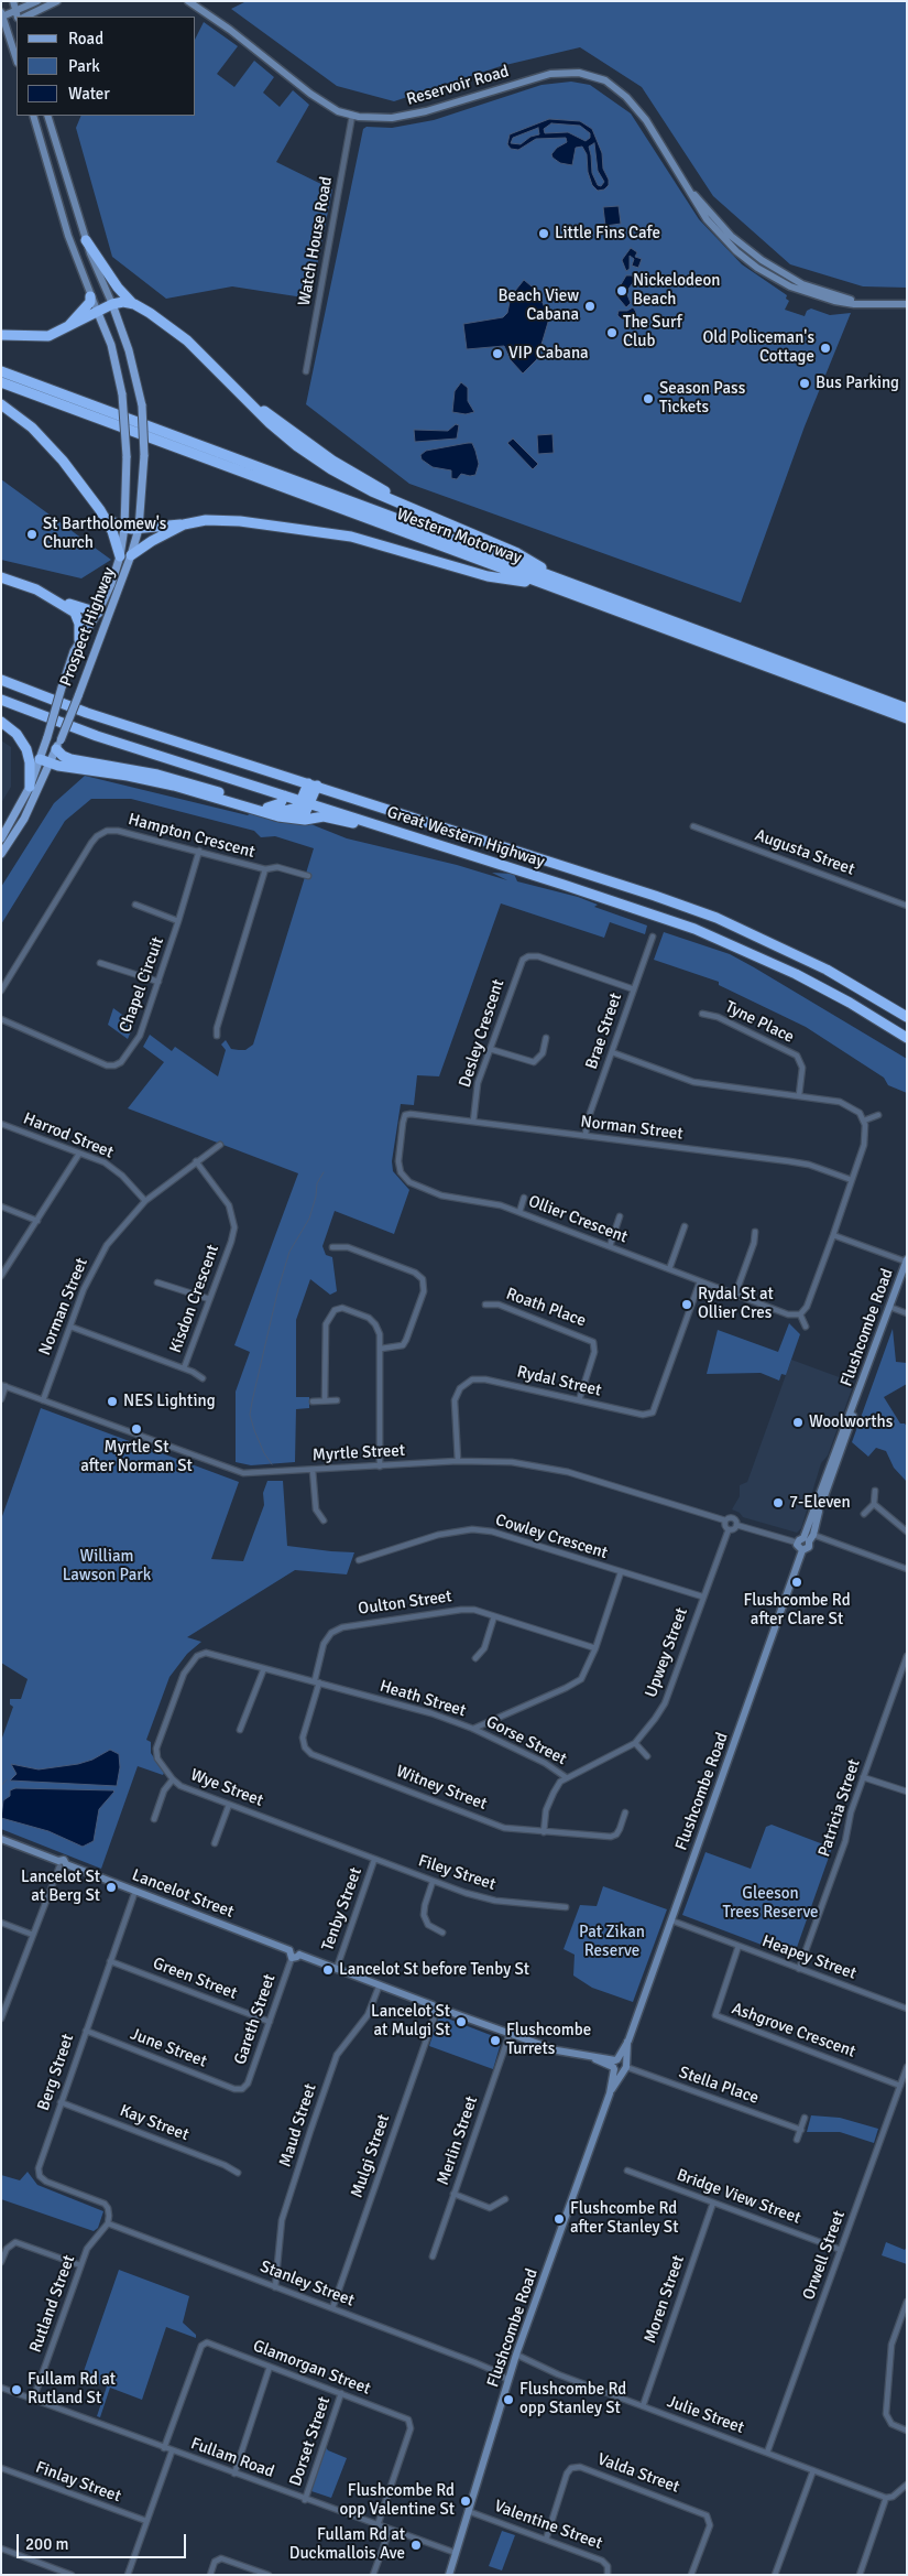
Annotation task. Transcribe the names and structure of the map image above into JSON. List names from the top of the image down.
{
  "streets": {
    "highway": ["Western Motorway", "Great Western Highway"],
    "main road": ["Prospect Highway"],
    "street": [
      "Reservoir Road",
      "Watch House Road",
      "Hampton Crescent",
      "Augusta Street",
      "Chapel Circuit",
      "Tyne Place",
      "Brae Street",
      "Desley Crescent",
      "Norman Street",
      "Harrod Street",
      "Ollier Crescent",
      "Kisdon Crescent",
      "Roath Place",
      "Flushcombe Road",
      "Rydal Street",
      "Myrtle Street",
      "Cowley Crescent",
      "Oulton Street",
      "Upwey Street",
      "Heath Street",
      "Gorse Street",
      "Wye Street",
      "Witney Street",
      "Patricia Street",
      "Filey Street",
      "Lancelot Street",
      "Tenby Street",
      "Heapey Street",
      "Green Street",
      "Gareth Street",
      "Ashgrove Crescent",
      "June Street",
      "Berg Street",
      "Stella Place",
      "Kay Street",
      "Maud Street",
      "Merlin Street",
      "Mulgi Street",
      "Bridge View Street",
      "Orwell Street",
      "Stanley Street",
      "Moren Street",
      "Rutland Street",
      "Glamorgan Street",
      "Julie Street",
      "Dorset Street",
      "Fullam Road",
      "Valda Street",
      "Finlay Street",
      "Valentine Street"
    ]
  },
  "crossings": [
    ["Reservoir Road", "Watch House Road"],
    ["Hampton Crescent", "Chapel Circuit"],
    ["Brae Street", "Norman Street"],
    ["Desley Crescent", "Norman Street"],
    ["Norman Street", "Harrod Street"],
    ["Norman Street", "Ollier Crescent"],
    ["Norman Street", "Kisdon Crescent"],
    ["Norman Street", "Myrtle Street"],
    ["Ollier Crescent", "Rydal Street"],
    ["Roath Place", "Rydal Street"],
    ["Flushcombe Road", "Heapey Street"],
    ["Flushcombe Road", "Stella Place"],
    ["Flushcombe Road", "Stanley Street"],
    ["Flushcombe Road", "Julie Street"],
    ["Flushcombe Road", "Fullam Road"],
    ["Flushcombe Road", "Valentine Street"],
    ["Cowley Crescent", "Upwey Street"],
    ["Cowley Crescent", "Heath Street"],
    ["Oulton Street", "Heath Street"],
    ["Oulton Street", "Witney Street"],
    ["Upwey Street", "Gorse Street"],
    ["Upwey Street", "Witney Street"],
    ["Heath Street", "Gorse Street"],
    ["Heath Street", "Wye Street"],
    ["Heath Street", "Witney Street"],
    ["Wye Street", "Filey Street"],
    ["Wye Street", "Tenby Street"],
    ["Patricia Street", "Heapey Street"],
    ["Filey Street", "Tenby Street"],
    ["Lancelot Street", "Tenby Street"],
    ["Lancelot Street", "Gareth Street"],
    ["Lancelot Street", "Berg Street"],
    ["Lancelot Street", "Maud Street"],
    ["Lancelot Street", "Merlin Street"],
    ["Lancelot Street", "Mulgi Street"],
    ["Heapey Street", "Ashgrove Crescent"],
    ["Green Street", "Gareth Street"],
    ["Green Street", "Berg Street"],
    ["Gareth Street", "June Street"],
    ["Ashgrove Crescent", "Orwell Street"],
    ["June Street", "Berg Street"],
    ["Berg Street", "Kay Street"],
    ["Berg Street", "Stanley Street"],
    ["Berg Street", "Rutland Street"],
    ["Maud Street", "Stanley Street"],
    ["Mulgi Street", "Stanley Street"],
    ["Bridge View Street", "Orwell Street"],
    ["Bridge View Street", "Moren Street"],
    ["Orwell Street", "Julie Street"],
    ["Stanley Street", "Rutland Street"],
    ["Moren Street", "Julie Street"],
    ["Rutland Street", "Fullam Road"],
    ["Glamorgan Street", "Dorset Street"],
    ["Glamorgan Street", "Fullam Road"],
    ["Dorset Street", "Fullam Road"],
    ["Valda Street", "Valentine Street"]
  ],
  "parks": ["William Lawson Park", "Gleeson Trees Reserve", "Pat Zikan Reserve"],
  "places": [
    "Little Fins Cafe",
    "Nickelodeon Beach",
    "Beach View Cabana",
    "The Surf Club",
    "Old Policeman's Cottage",
    "VIP Cabana",
    "Bus Parking",
    "Season Pass Tickets",
    "St Bartholomew's Church",
    "Rydal St at Ollier Cres",
    "NES Lighting",
    "Woolworths",
    "Myrtle St after Norman St",
    "7-Eleven",
    "Flushcombe Rd after Clare St",
    "Lancelot St at Berg St",
    "Lancelot St before Tenby St",
    "Lancelot St at Mulgi St",
    "Flushcombe Turrets",
    "Flushcombe Rd after Stanley St",
    "Fullam Rd at Rutland St",
    "Flushcombe Rd opp Stanley St",
    "Flushcombe Rd opp Valentine St",
    "Fullam Rd at Duckmallois Ave"
  ],
  "legend": ["Road", "Park", "Water"],
  "scale_bar": "200 m"
}
